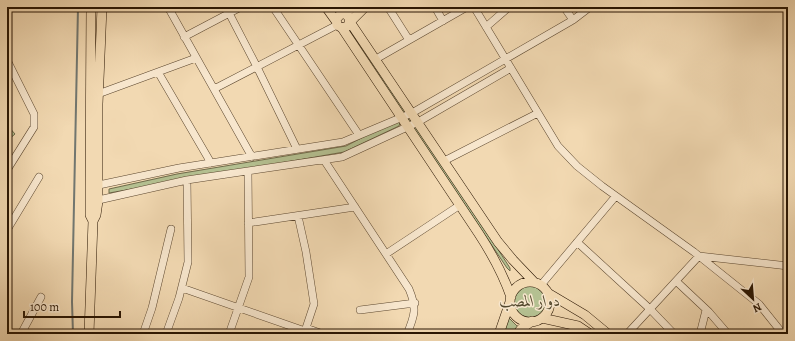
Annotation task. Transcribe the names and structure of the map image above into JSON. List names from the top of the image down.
{
  "parks": ["دوار المصب"],
  "scale_bar": "100 m",
  "north": "bottom right"
}
